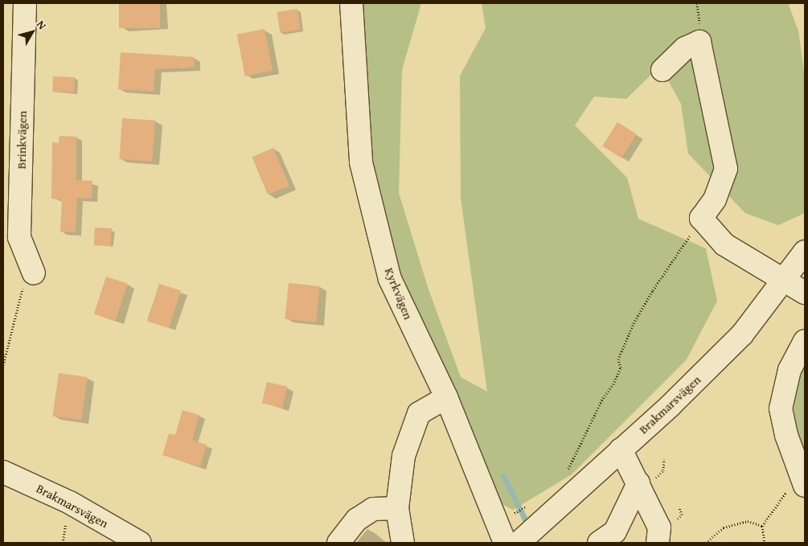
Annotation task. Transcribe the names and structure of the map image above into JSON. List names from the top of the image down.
{
  "streets": {
    "street": ["Brinkvägen", "Kyrkvägen", "Brakmarsvägen"]
  },
  "crossings": [
    ["Kyrkvägen", "Brakmarsvägen"]
  ],
  "north": "top right"
}
